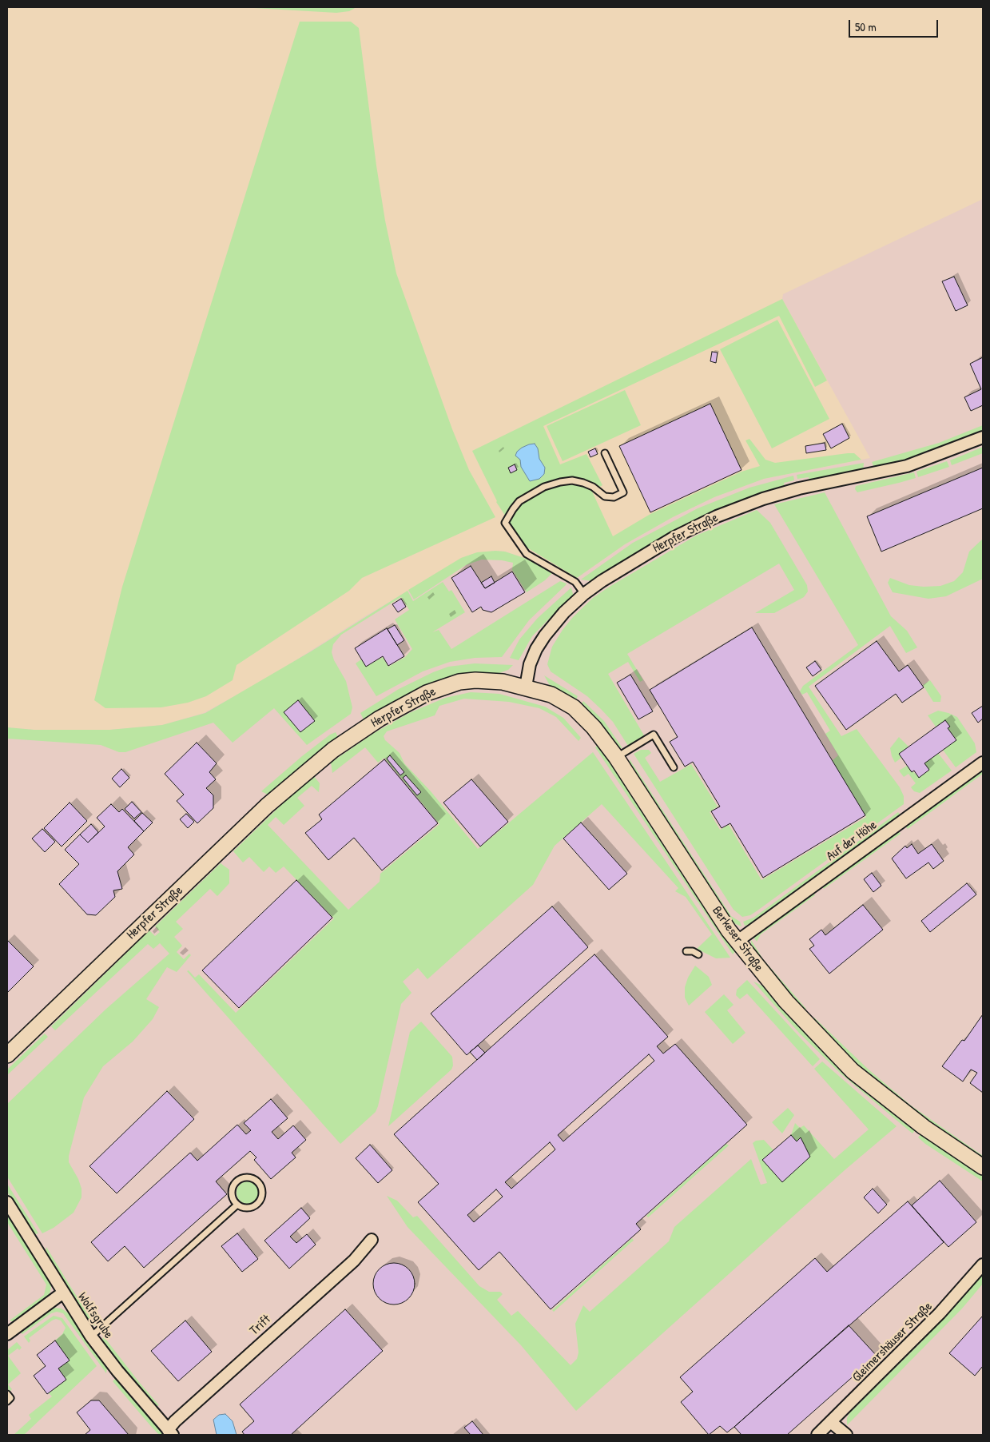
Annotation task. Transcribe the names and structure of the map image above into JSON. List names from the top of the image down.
{
  "streets": {
    "main road": ["Herpfer Straße", "Berkeser Straße"],
    "street": [
      "Auf der Höhe",
      "Wolfsgrube",
      "Trift",
      "Gleimershäuser Straße"
    ]
  },
  "crossings": [
    ["Herpfer Straße", "Berkeser Straße"],
    ["Auf der Höhe", "Berkeser Straße"],
    ["Wolfsgrube", "Trift"]
  ],
  "scale_bar": "50 m"
}
